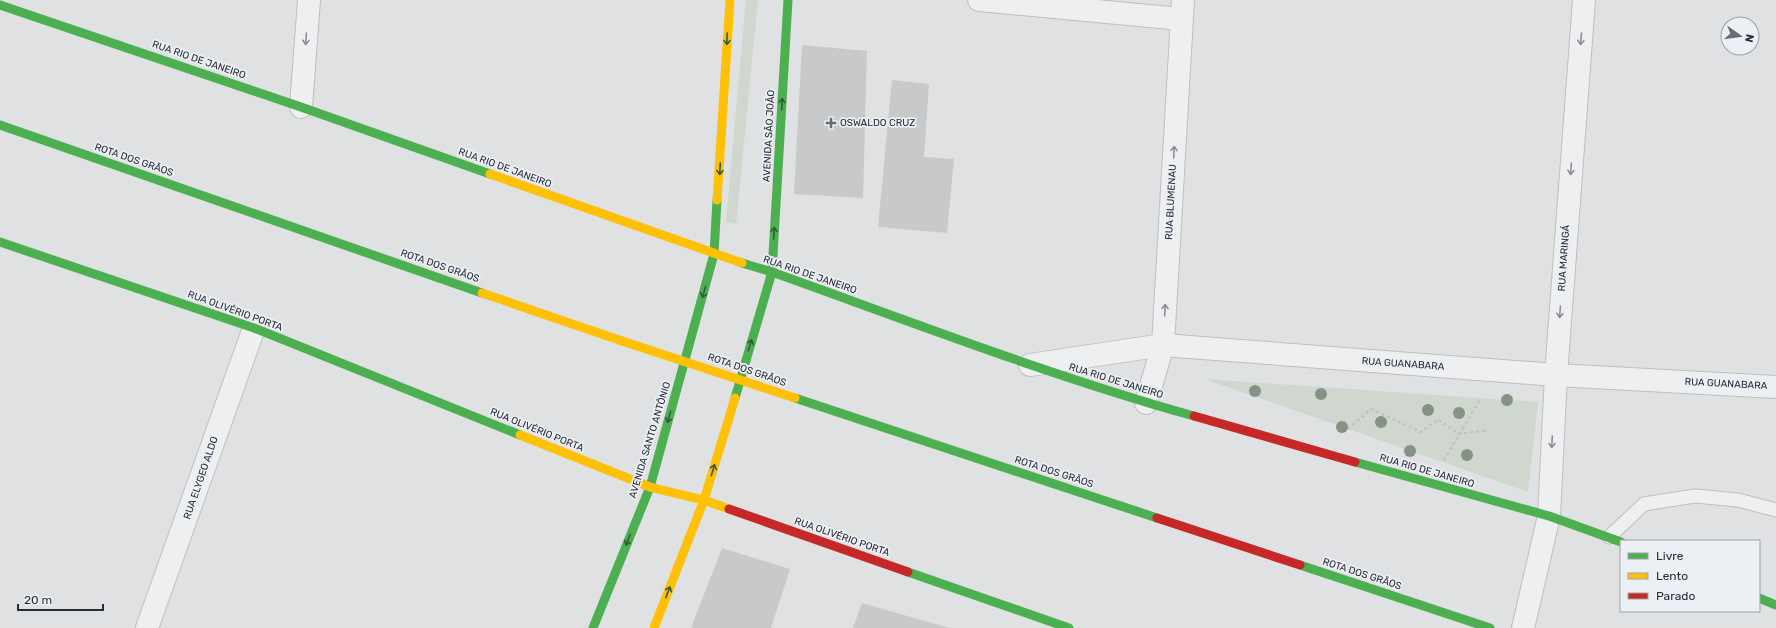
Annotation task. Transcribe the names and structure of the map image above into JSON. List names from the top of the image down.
{
  "streets": {
    "street": [
      "RUA RIO DE JANEIRO",
      "AVENIDA SÃO JOÃO",
      "ROTA DOS GRÃOS",
      "RUA BLUMENAU",
      "RUA MARINGÁ",
      "RUA OLIVÉRIO PORTA",
      "RUA GUANABARA",
      "AVENIDA SANTO ANTÔNIO",
      "RUA ELYGEO ALDO"
    ]
  },
  "crossings": [
    ["RUA RIO DE JANEIRO", "AVENIDA SÃO JOÃO"],
    ["RUA RIO DE JANEIRO", "RUA BLUMENAU"],
    ["RUA RIO DE JANEIRO", "RUA MARINGÁ"],
    ["RUA RIO DE JANEIRO", "RUA GUANABARA"],
    ["RUA RIO DE JANEIRO", "AVENIDA SANTO ANTÔNIO"],
    ["RUA BLUMENAU", "RUA GUANABARA"],
    ["RUA MARINGÁ", "RUA GUANABARA"],
    ["RUA OLIVÉRIO PORTA", "AVENIDA SANTO ANTÔNIO"],
    ["RUA OLIVÉRIO PORTA", "RUA ELYGEO ALDO"]
  ],
  "one_way": ["RUA BLUMENAU", "RUA MARINGÁ"],
  "places": {
    "health": ["OSWALDO CRUZ"]
  },
  "legend": ["Livre", "Lento", "Parado"],
  "scale_bar": "20 m",
  "north": "right"
}
